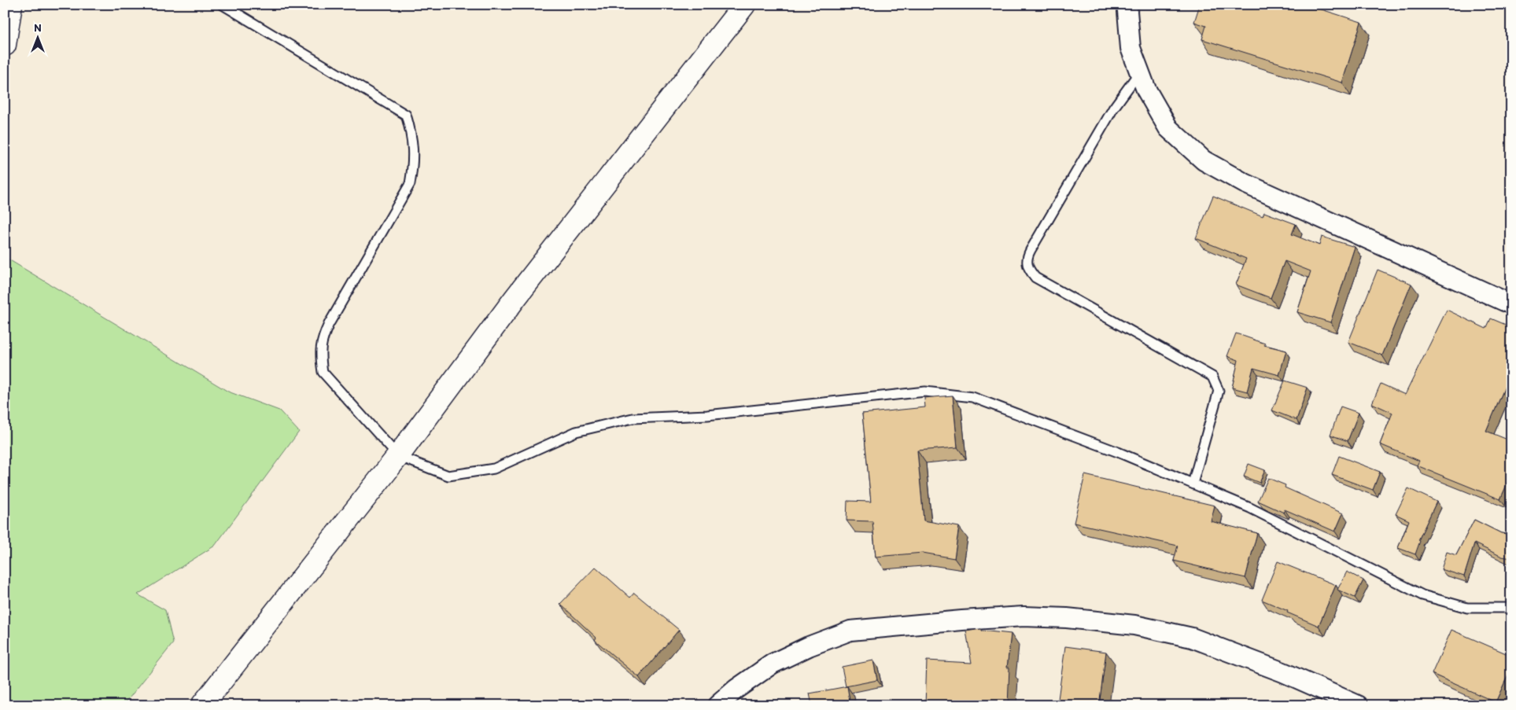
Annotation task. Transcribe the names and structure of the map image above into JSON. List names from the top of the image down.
{
  "north": "top"
}
